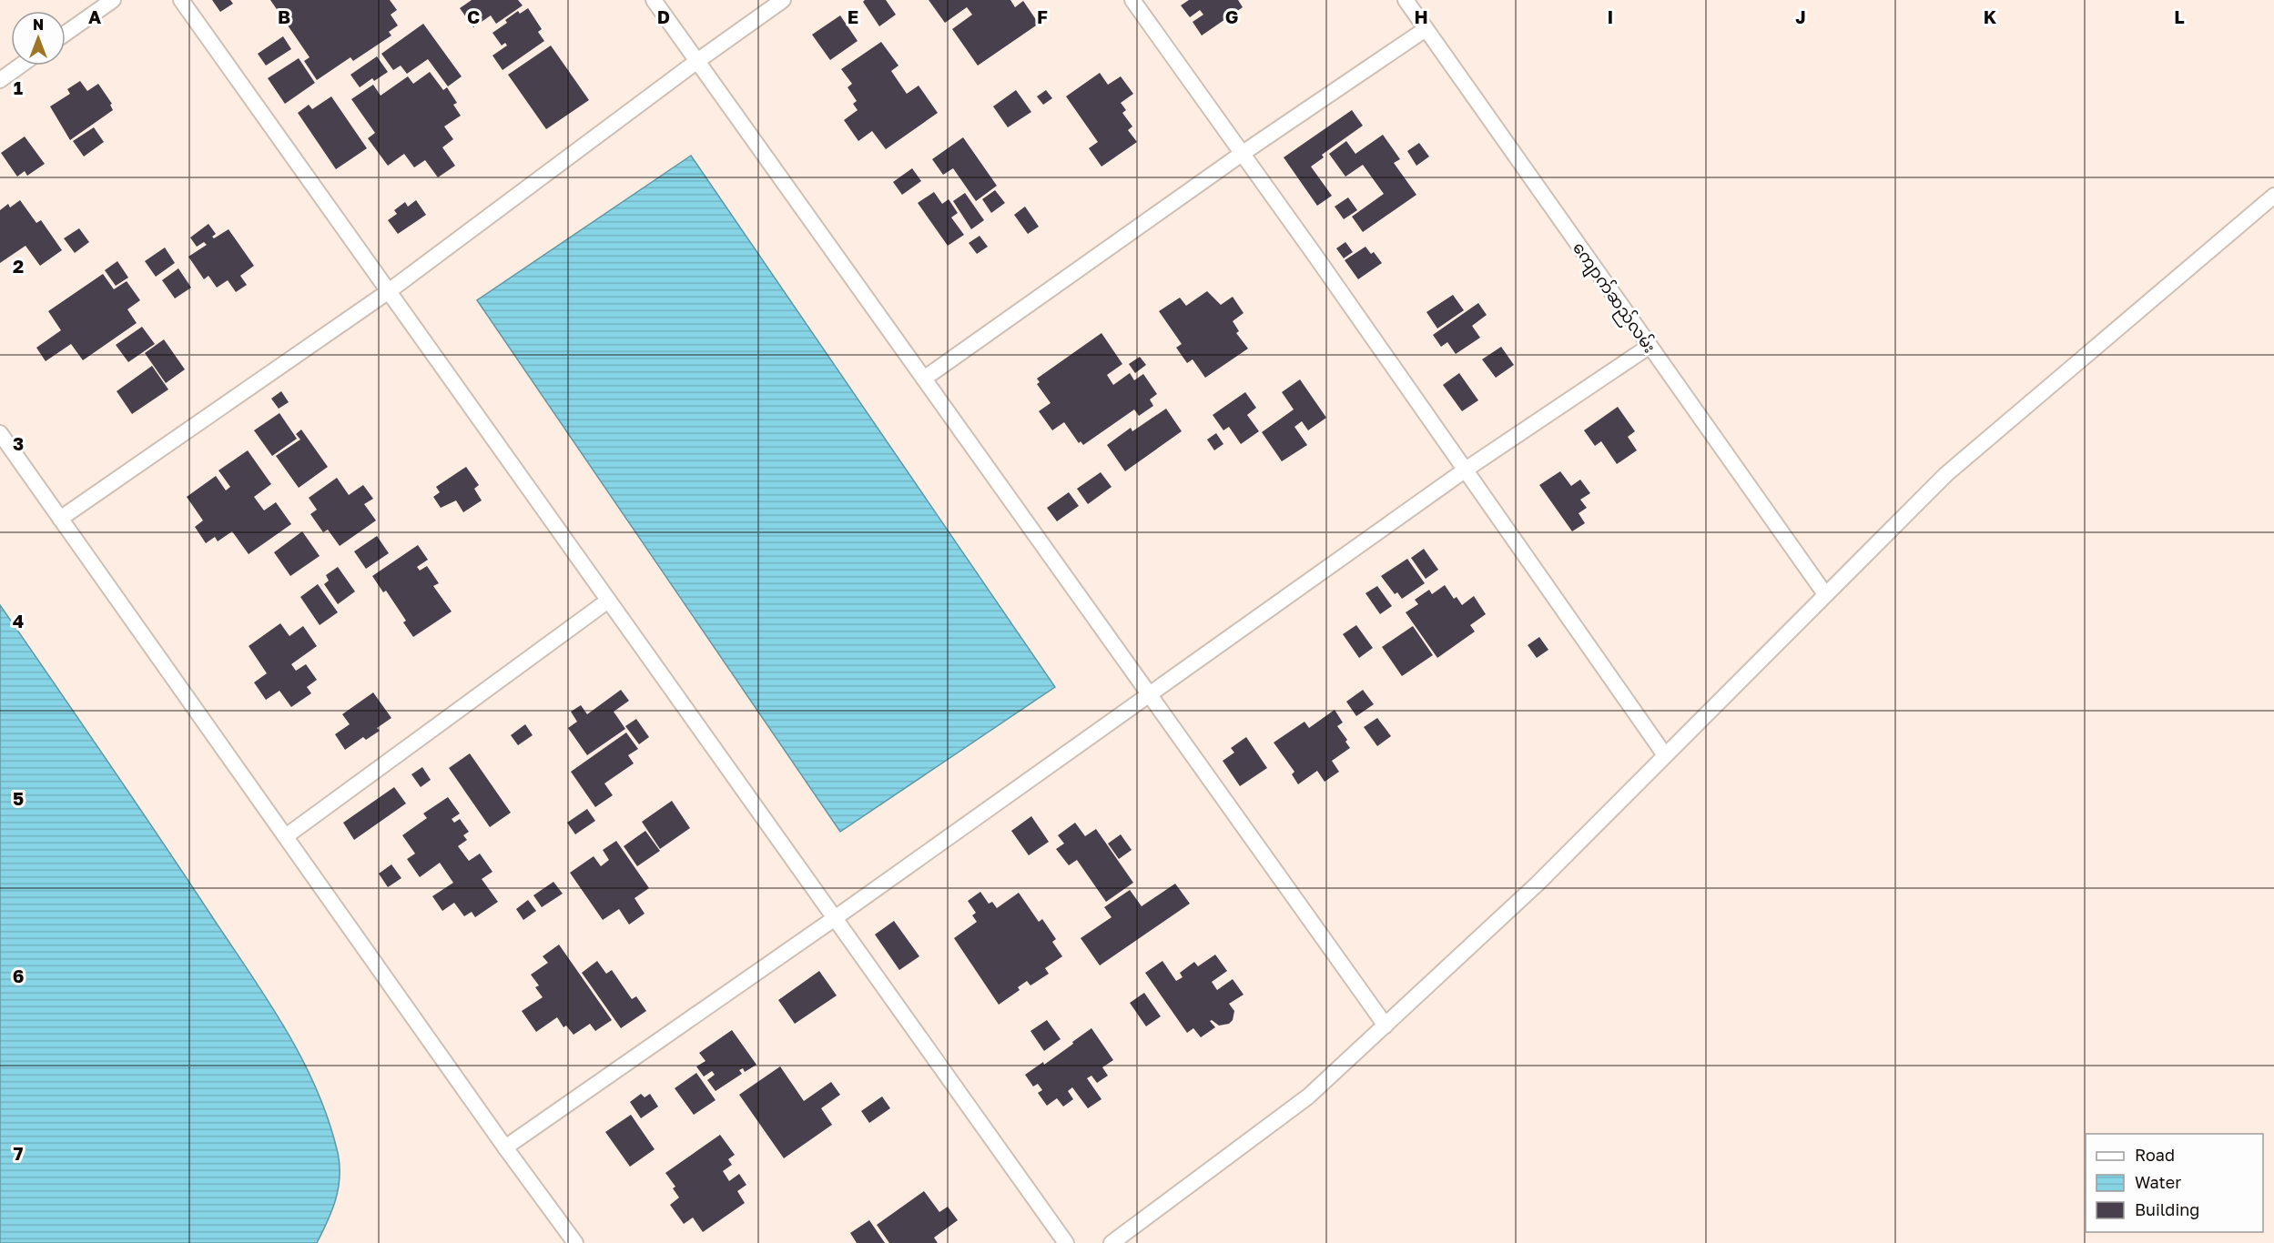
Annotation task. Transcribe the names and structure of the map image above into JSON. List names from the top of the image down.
{
  "streets": {
    "street": ["ကျောက်ဆည်လမ်း"]
  },
  "legend": ["Road", "Water", "Building"],
  "north": "top",
  "grid": {
    "columns": [
      "A",
      "B",
      "C",
      "D",
      "E",
      "F",
      "G",
      "H",
      "I",
      "J",
      "K",
      "L"
    ],
    "rows": [
      "1",
      "2",
      "3",
      "4",
      "5",
      "6",
      "7"
    ]
  }
}
